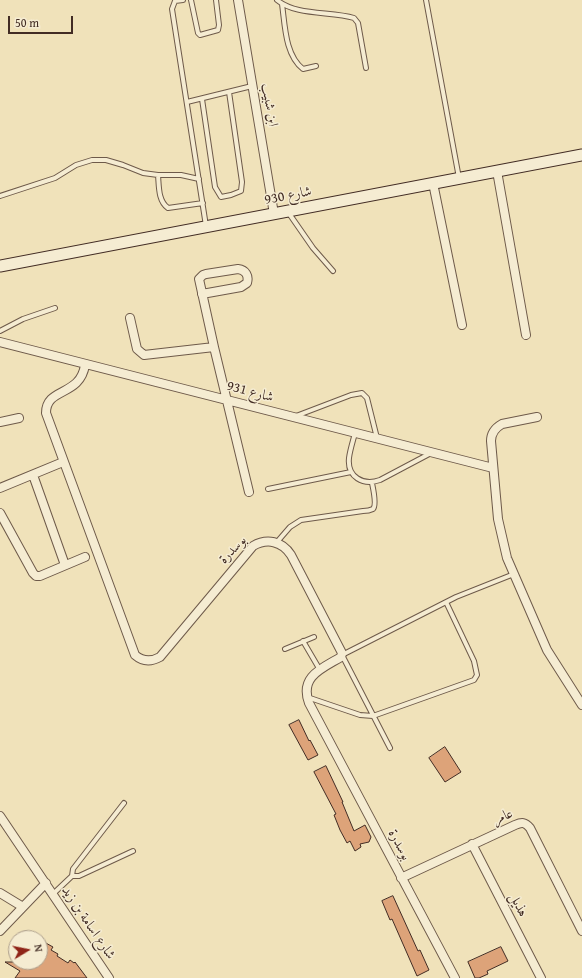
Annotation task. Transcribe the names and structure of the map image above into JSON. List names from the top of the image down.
{
  "streets": {
    "street": [
      "ابن شبيب",
      "شارع 930",
      "شارع 931",
      "بوسدرة",
      "عامر",
      "هذيل",
      "شارع اسامة بن زيد"
    ]
  },
  "crossings": [
    ["ابن شبيب", "شارع 930"],
    ["شارع 931", "بوسدرة"],
    ["بوسدرة", "عامر"],
    ["عامر", "هذيل"]
  ],
  "scale_bar": "50 m",
  "north": "right"
}
